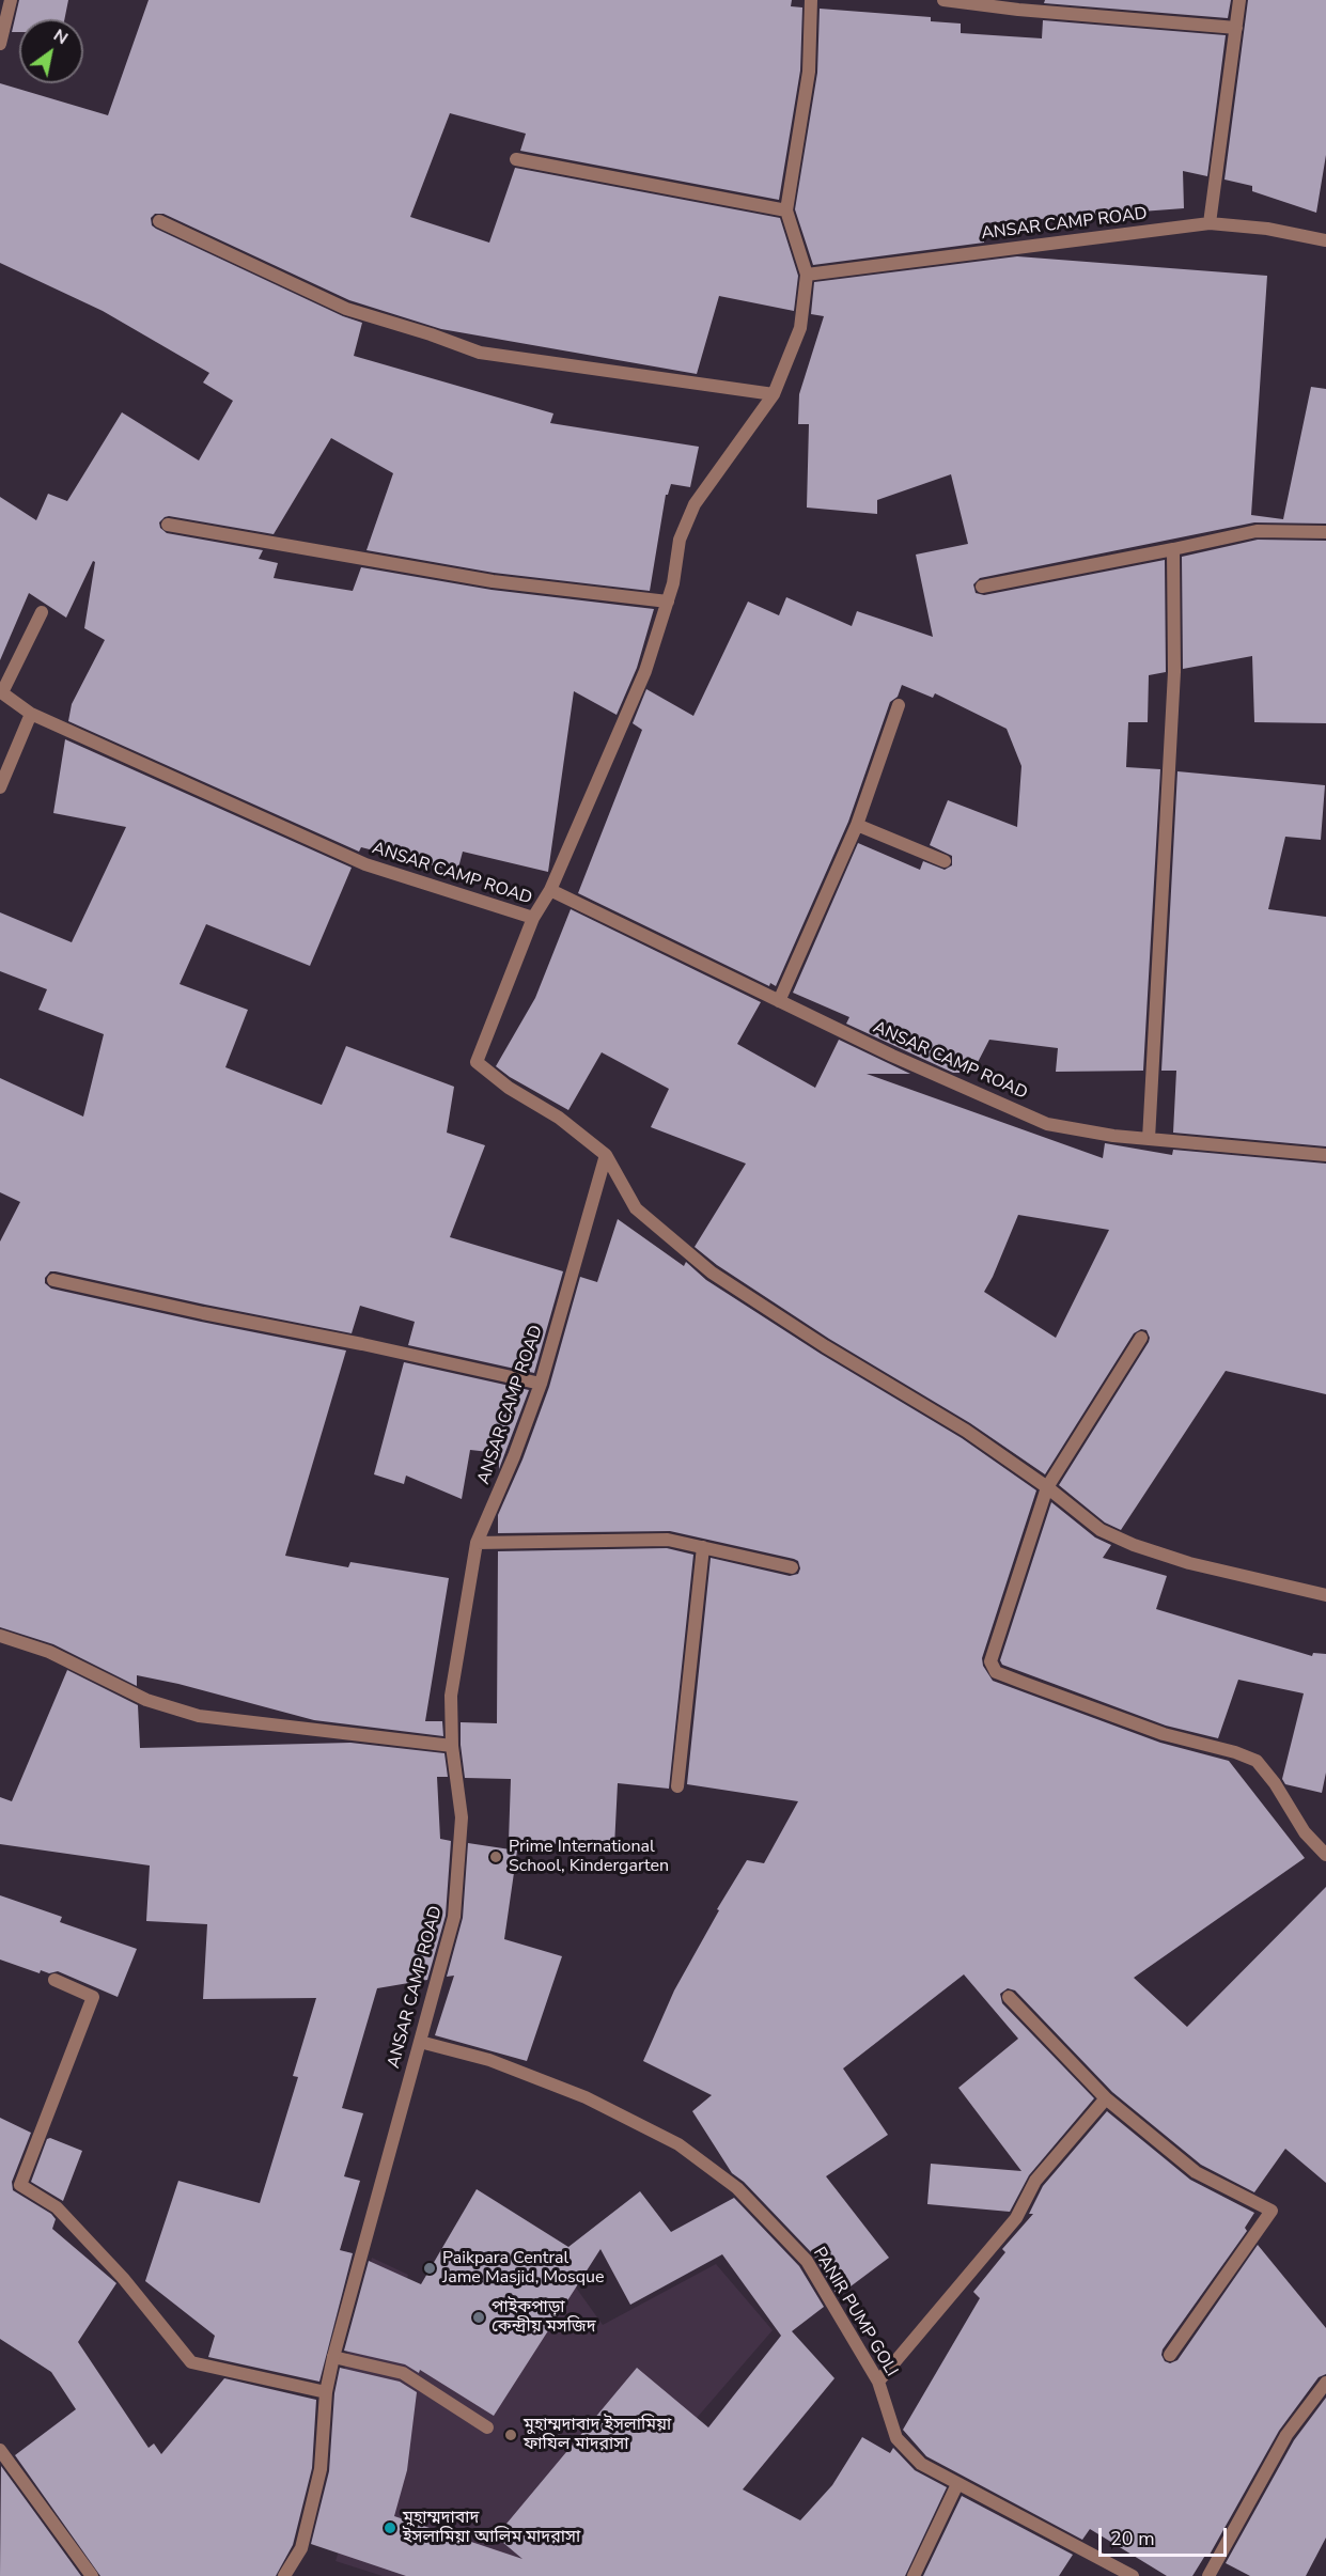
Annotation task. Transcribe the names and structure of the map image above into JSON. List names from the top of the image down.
{
  "streets": {
    "street": ["ANSAR CAMP ROAD", "PANIR PUMP GOLI"]
  },
  "crossings": [
    ["ANSAR CAMP ROAD", "PANIR PUMP GOLI"]
  ],
  "places": [
    "Prime International School, Kindergarten",
    "Paikpara Central Jame Masjid, Mosque",
    "পাইকপাড়া কেন্দ্রীয় মসজিদ",
    "মুহাম্মদাবাদ ইসলামিয়া ফাযিল মাদরাসা",
    "মুহাম্মদাবাদ ইসলামিয়া আলিম মাদরাসা"
  ],
  "scale_bar": "20 m",
  "north": "top right"
}
